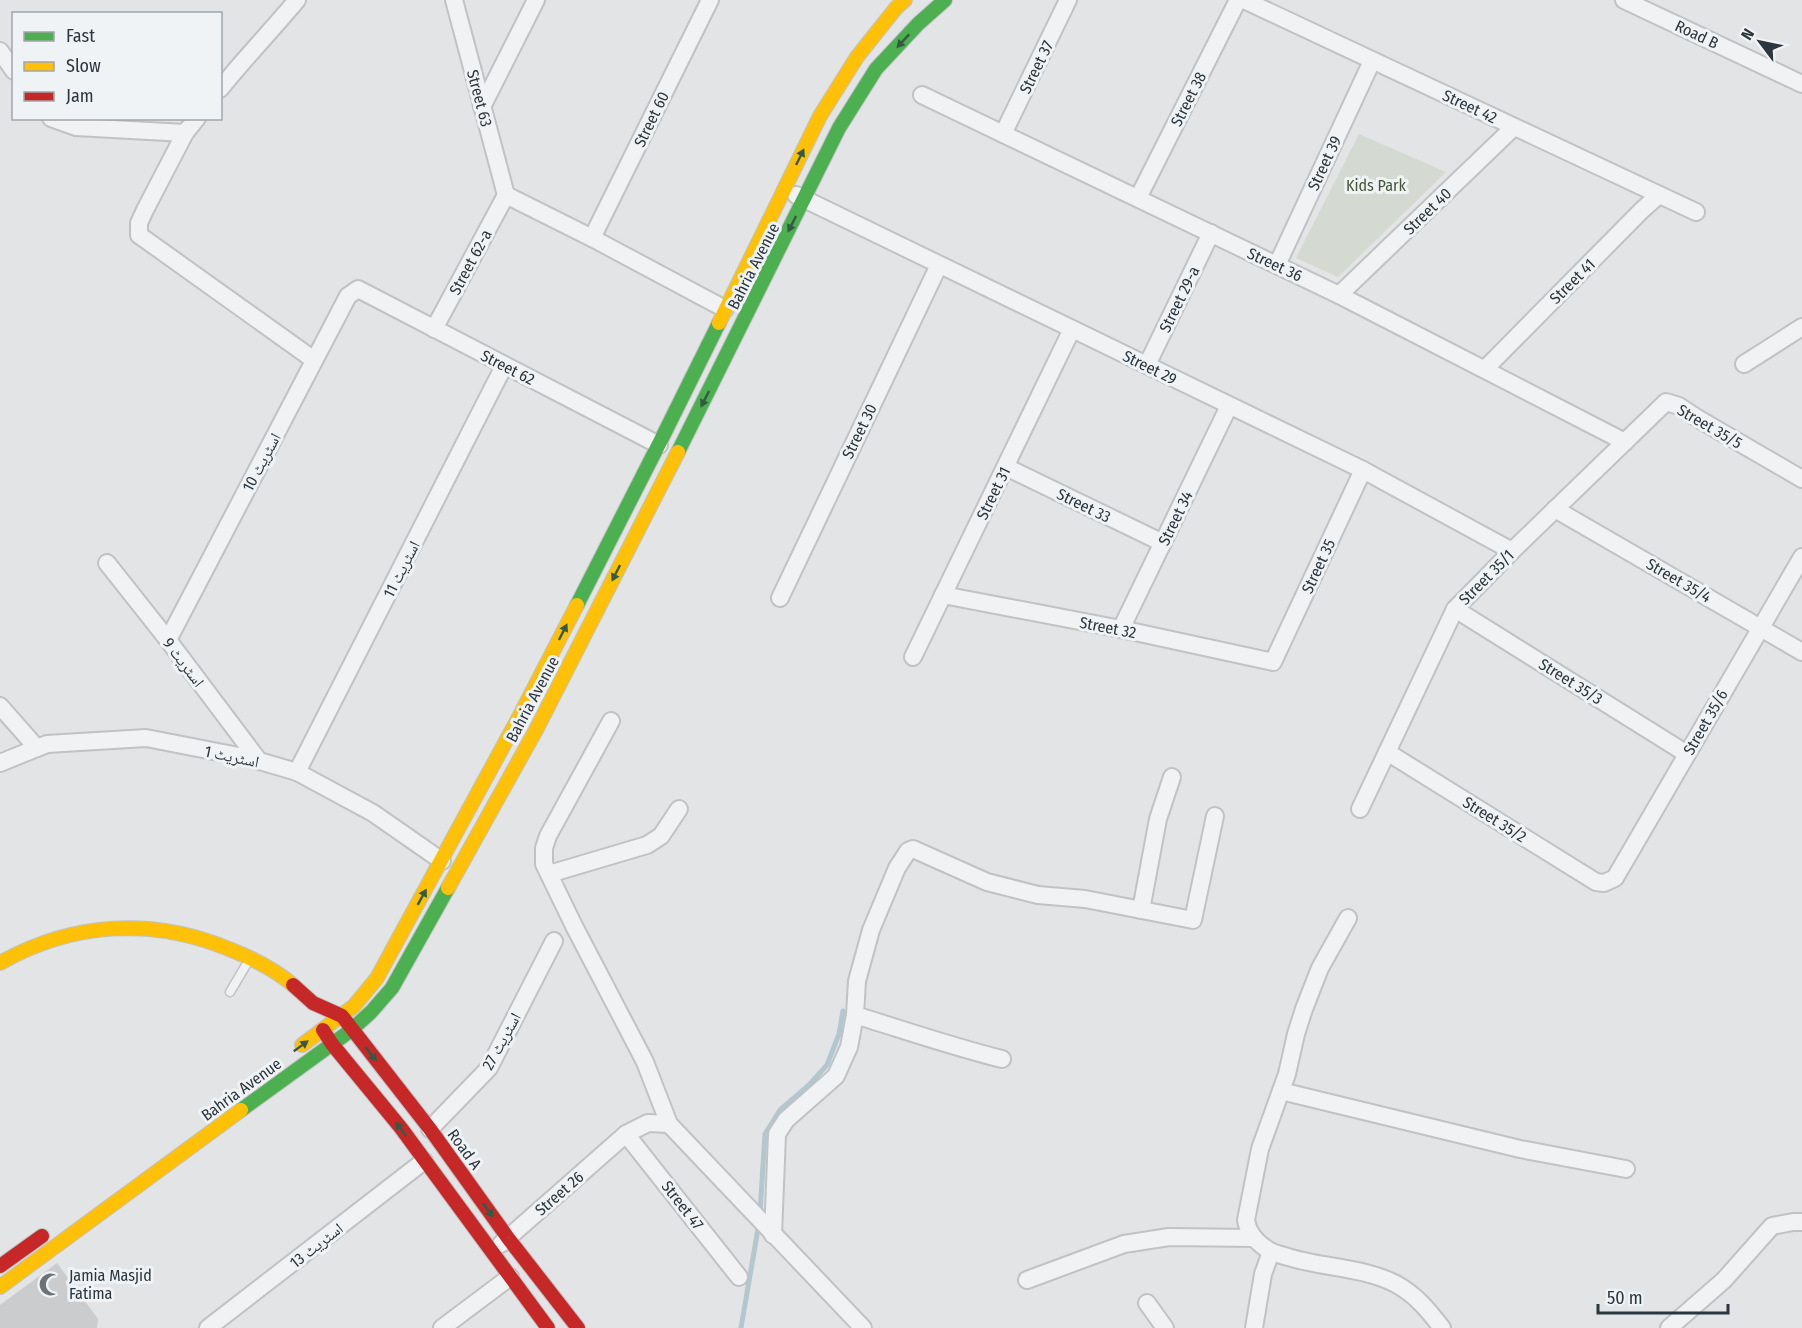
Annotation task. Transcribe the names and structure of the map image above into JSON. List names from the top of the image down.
{
  "streets": {
    "street": [
      "Road B",
      "Street 37",
      "Street 63",
      "Street 38",
      "Street 42",
      "Street 60",
      "Street 39",
      "Street 40",
      "Street 62-a",
      "Street 36",
      "Bahria Avenue",
      "Street 41",
      "Street 29-a",
      "Street 62",
      "Street 29",
      "Street 35/5",
      "Street 30",
      "اسٹریٹ 10",
      "Street 31",
      "Street 33",
      "Street 34",
      "Street 35",
      "اسٹریٹ 11",
      "Street 35/1",
      "Street 35/4",
      "Street 32",
      "اسٹریٹ 9",
      "Street 35/3",
      "Street 35/6",
      "اسٹریٹ 1",
      "Street 35/2",
      "اسٹریٹ 27",
      "Road A",
      "Street 26",
      "Street 47",
      "اسٹریٹ 13"
    ]
  },
  "crossings": [
    ["Street 37", "Street 36"],
    ["Street 63", "Street 62-a"],
    ["Street 38", "Street 36"],
    ["Street 42", "Street 39"],
    ["Street 42", "Street 40"],
    ["Street 42", "Street 41"],
    ["Street 39", "Street 36"],
    ["Street 40", "Street 36"],
    ["Street 62-a", "Street 62"],
    ["Street 36", "Street 41"],
    ["Street 36", "Street 29-a"],
    ["Street 36", "Street 35/5"],
    ["Street 36", "Street 35/1"],
    ["Bahria Avenue", "Street 62"],
    ["Bahria Avenue", "Street 29"],
    ["Bahria Avenue", "اسٹریٹ 1"],
    ["Bahria Avenue", "Road A"],
    ["Street 29-a", "Street 29"],
    ["Street 62", "اسٹریٹ 10"],
    ["Street 62", "اسٹریٹ 11"],
    ["Street 29", "Street 30"],
    ["Street 29", "Street 31"],
    ["Street 29", "Street 34"],
    ["Street 29", "Street 35"],
    ["Street 29", "Street 35/1"],
    ["Street 35/5", "Street 35/1"],
    ["اسٹریٹ 10", "اسٹریٹ 9"],
    ["Street 31", "Street 33"],
    ["Street 31", "Street 32"],
    ["Street 33", "Street 34"],
    ["Street 34", "Street 32"],
    ["Street 35", "Street 32"],
    ["اسٹریٹ 11", "اسٹریٹ 1"],
    ["Street 35/1", "Street 35/4"],
    ["Street 35/1", "Street 35/3"],
    ["Street 35/1", "Street 35/2"],
    ["Street 35/4", "Street 35/6"],
    ["اسٹریٹ 9", "اسٹریٹ 1"],
    ["Street 35/3", "Street 35/6"],
    ["Street 35/6", "Street 35/2"],
    ["اسٹریٹ 27", "Road A"],
    ["Road A", "Street 26"],
    ["Road A", "اسٹریٹ 13"],
    ["Street 26", "Street 47"]
  ],
  "parks": ["Kids Park"],
  "places": {
    "mosque": ["Jamia Masjid Fatima"]
  },
  "legend": ["Fast", "Slow", "Jam"],
  "scale_bar": "50 m",
  "north": "top left"
}
